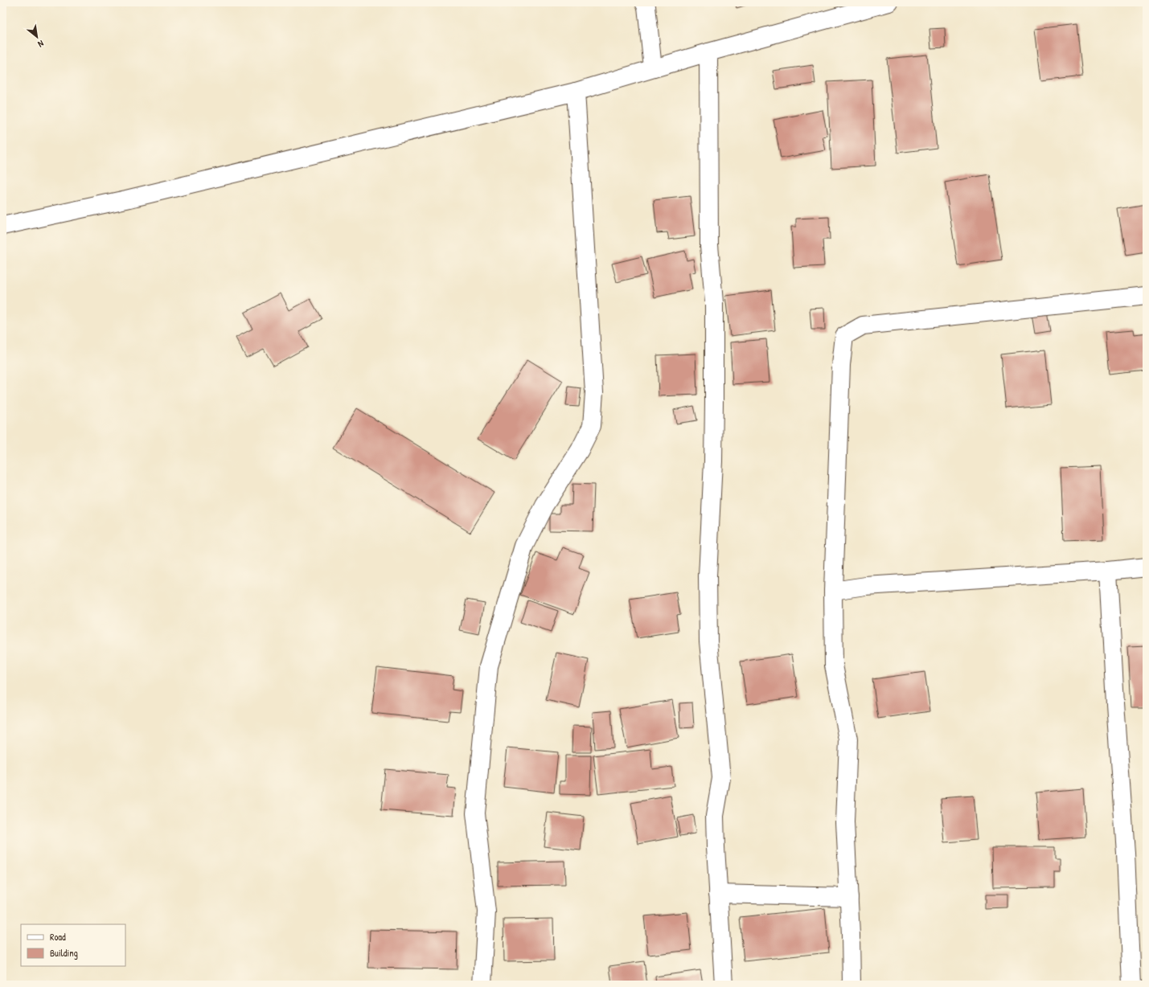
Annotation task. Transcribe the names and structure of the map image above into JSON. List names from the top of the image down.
{
  "legend": ["Road", "Building"],
  "north": "bottom right"
}
